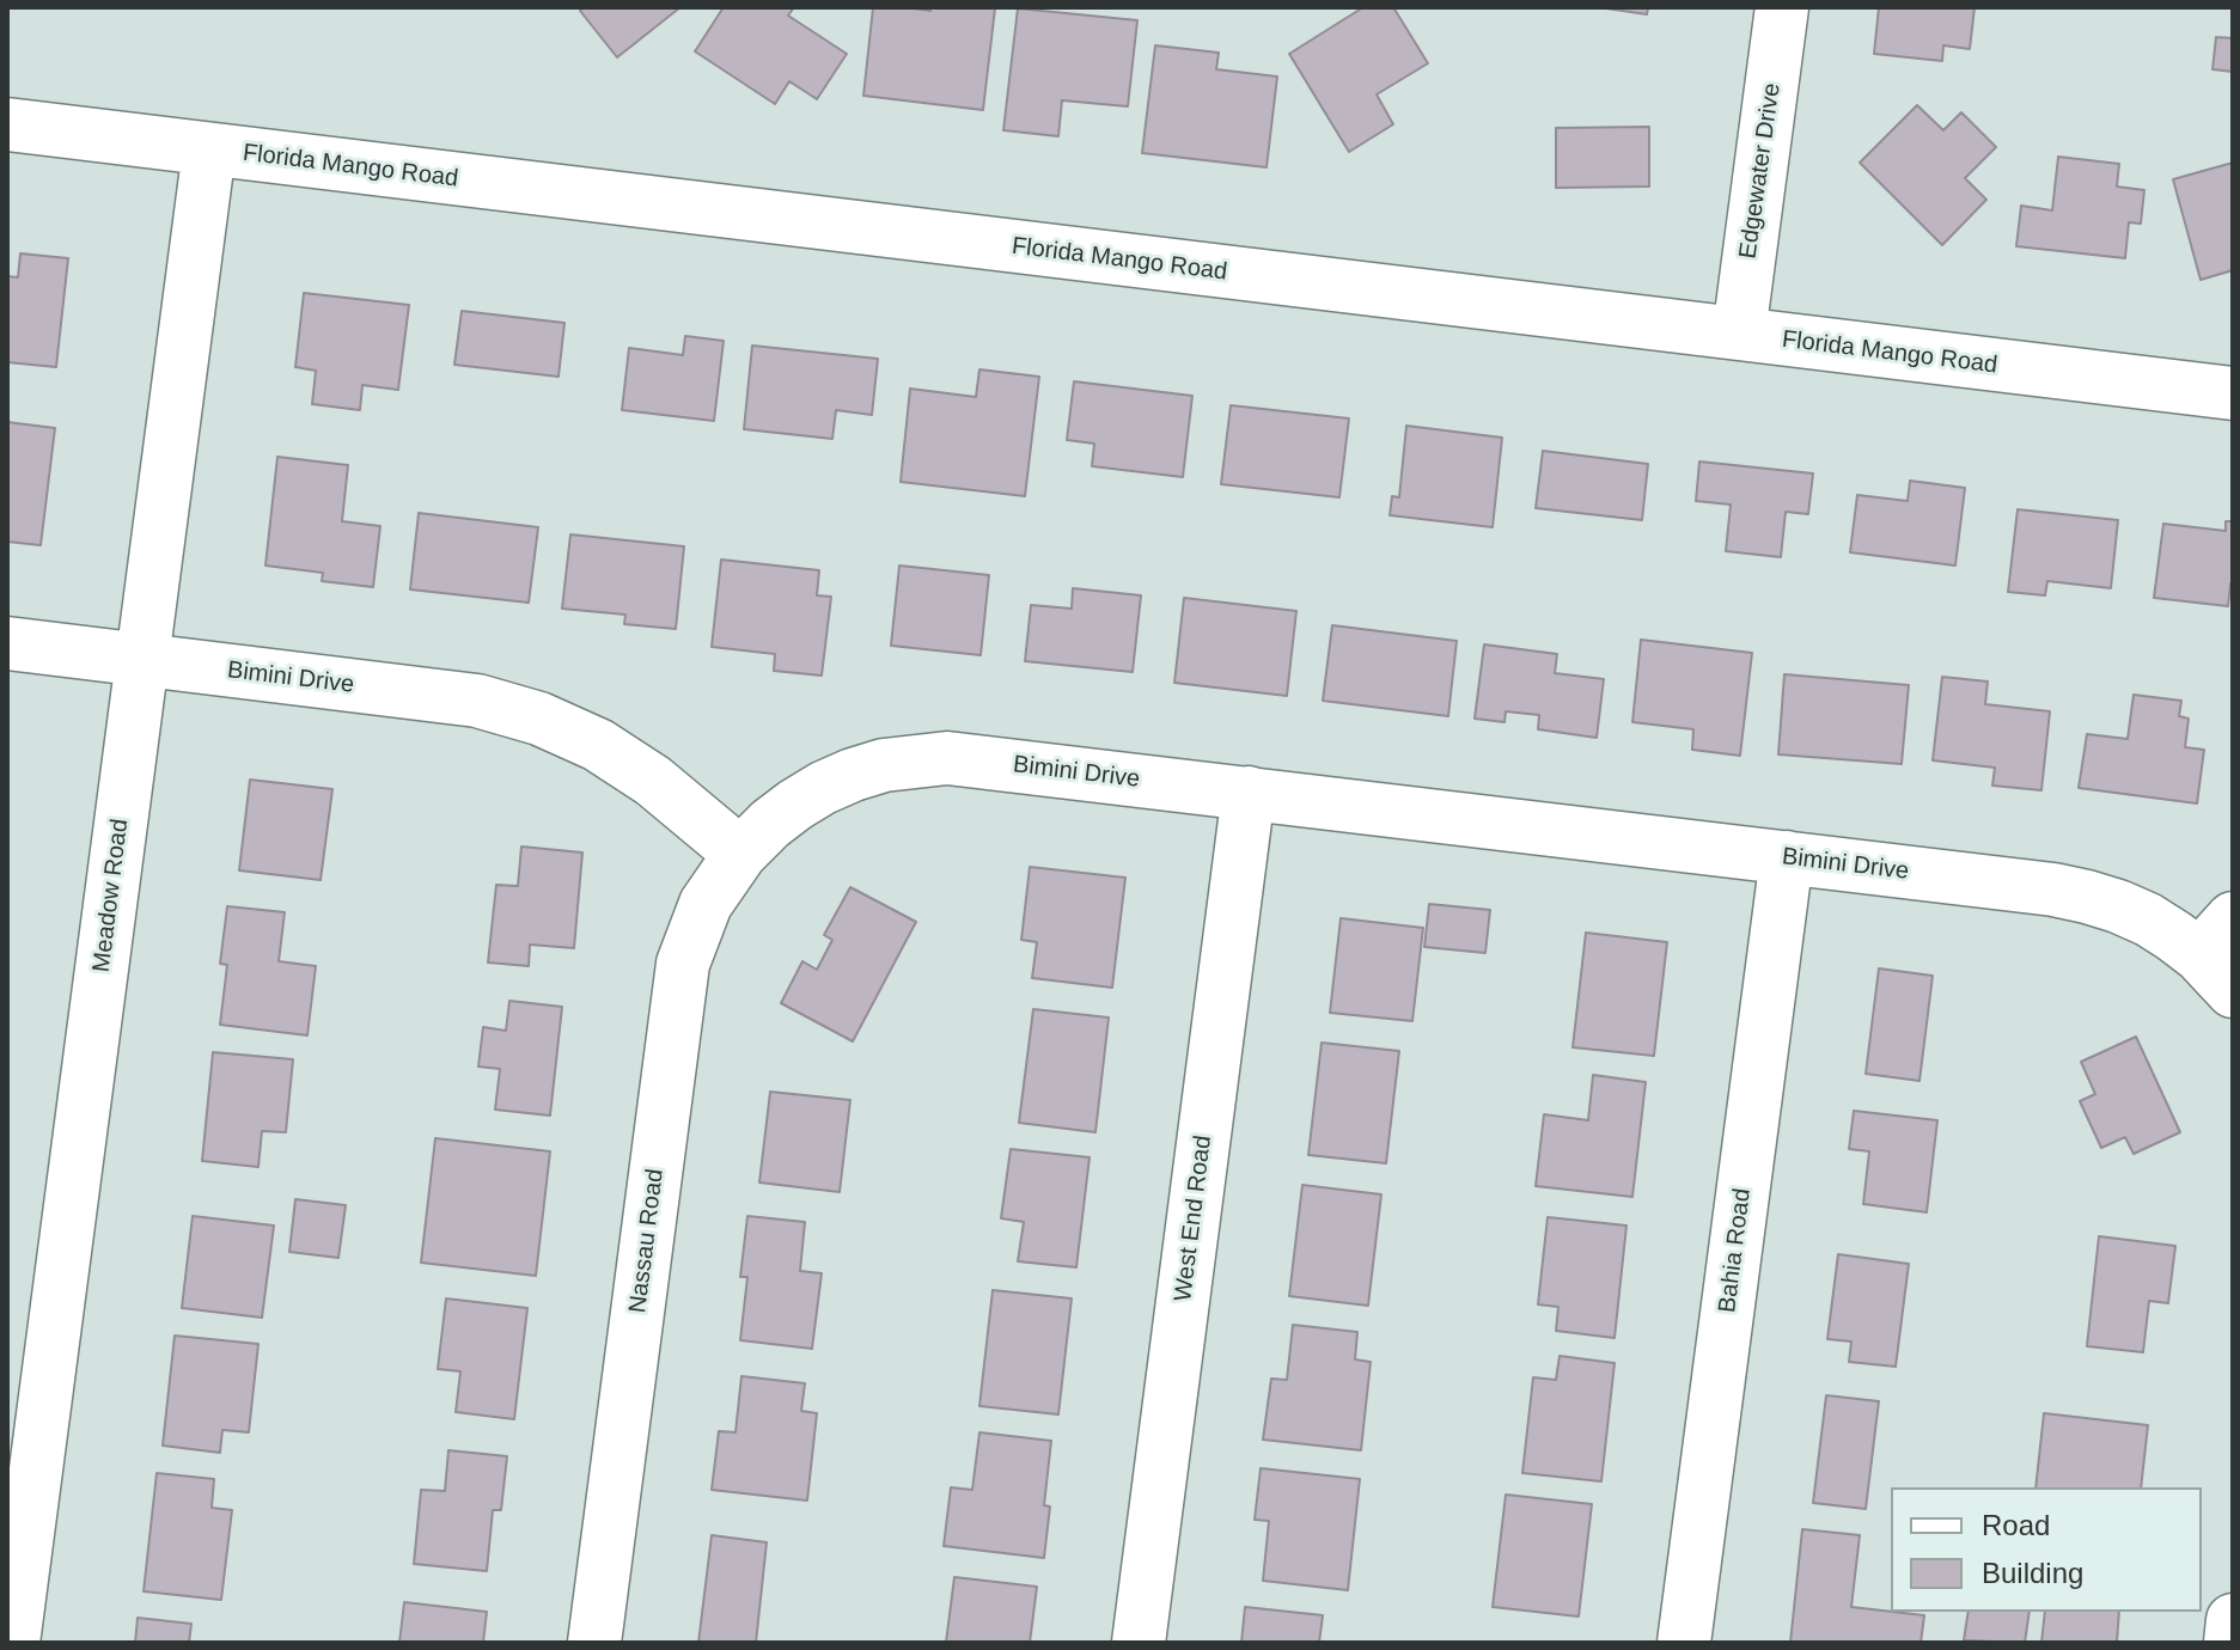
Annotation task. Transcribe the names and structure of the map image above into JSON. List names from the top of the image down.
{
  "streets": {
    "street": [
      "Florida Mango Road",
      "Edgewater Drive",
      "Bimini Drive",
      "Meadow Road",
      "West End Road",
      "Nassau Road",
      "Bahia Road"
    ]
  },
  "crossings": [
    ["Florida Mango Road", "Edgewater Drive"],
    ["Florida Mango Road", "Meadow Road"],
    ["Bimini Drive", "Meadow Road"],
    ["Bimini Drive", "West End Road"],
    ["Bimini Drive", "Nassau Road"],
    ["Bimini Drive", "Bahia Road"]
  ],
  "legend": ["Road", "Building"]
}
